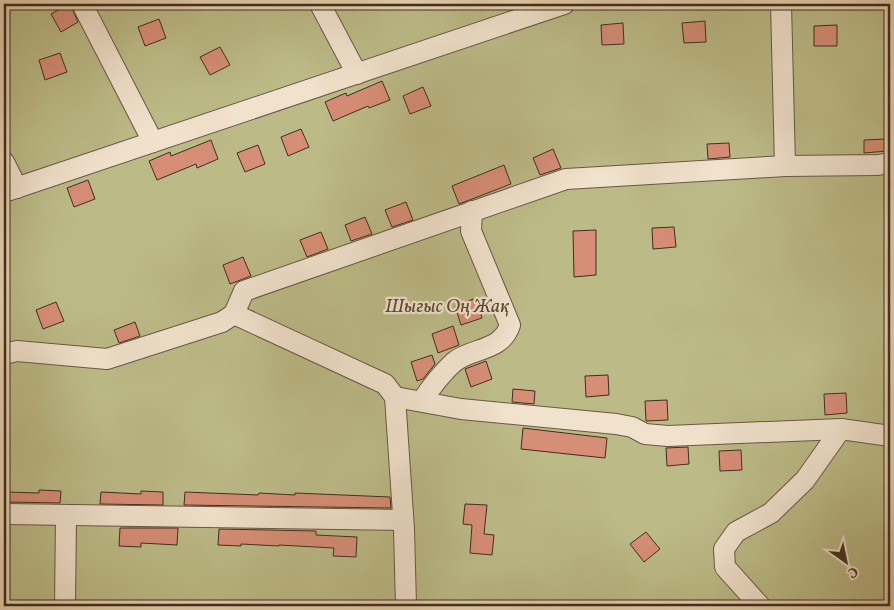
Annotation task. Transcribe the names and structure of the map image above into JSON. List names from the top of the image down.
{
  "parks": ["Шығыс Оң Жақ"],
  "north": "bottom right"
}
